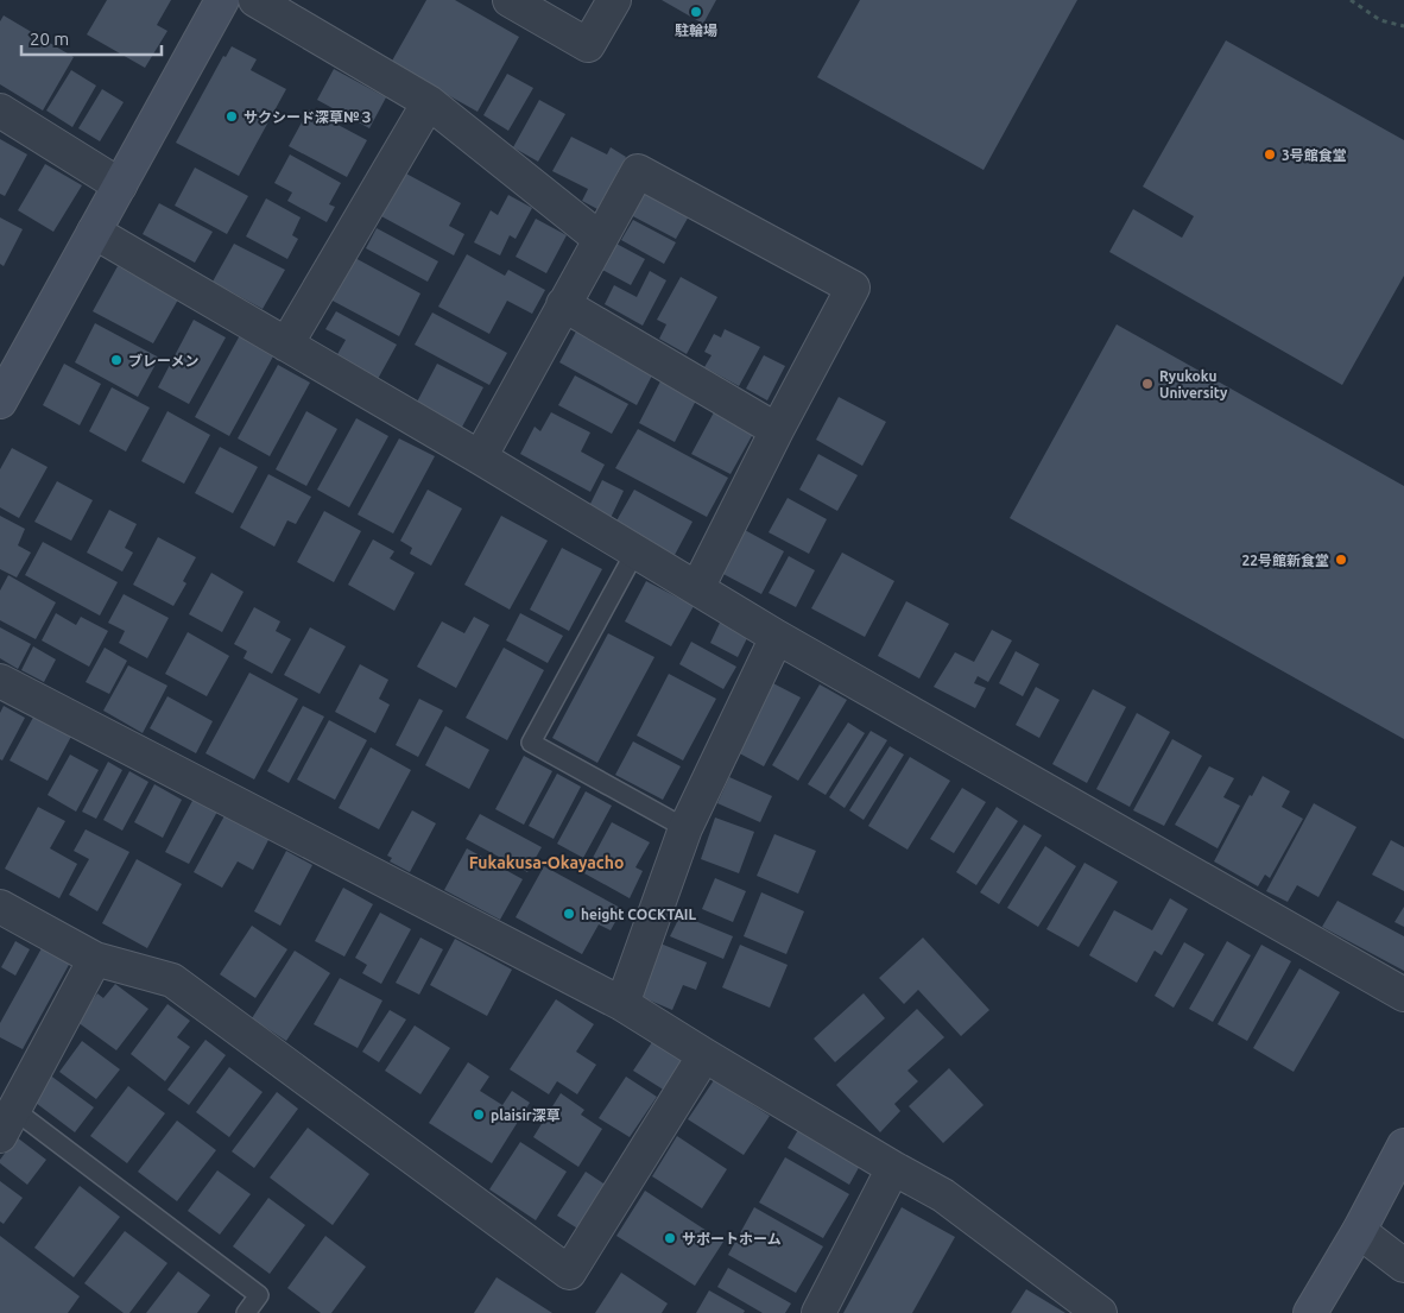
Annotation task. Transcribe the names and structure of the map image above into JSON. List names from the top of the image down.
{
  "districts": ["Fukakusa-Okayacho"],
  "places": [
    "駐輪場",
    "サクシード深草№３",
    "3号館食堂",
    "ブレーメン",
    "Ryukoku University",
    "22号館新食堂",
    "height COCKTAIL",
    "plaisir深草",
    "サポートホーム"
  ],
  "scale_bar": "20 m"
}
